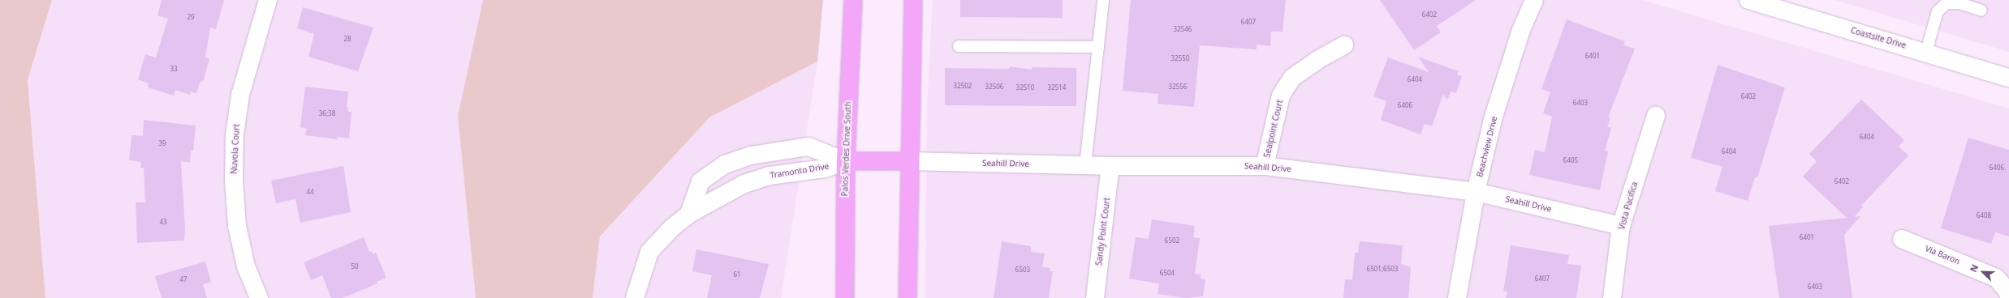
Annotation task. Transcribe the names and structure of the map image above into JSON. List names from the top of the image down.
{
  "streets": {
    "main road": ["Palos Verdes Drive South"],
    "street": [
      "Coastsite Drive",
      "Sealpoint Court",
      "Beachview Drive",
      "Nuvola Court",
      "Seahill Drive",
      "Tramonto Drive",
      "Vista Pacifica",
      "Sandy Point Court",
      "Via Baron"
    ]
  },
  "crossings": [
    ["Sealpoint Court", "Seahill Drive"],
    ["Beachview Drive", "Seahill Drive"],
    ["Palos Verdes Drive South", "Tramonto Drive"],
    ["Seahill Drive", "Vista Pacifica"],
    ["Seahill Drive", "Sandy Point Court"]
  ],
  "house_numbers": [
    "6402",
    "29",
    "6407",
    "32546",
    "28",
    "6401",
    "32550",
    "33",
    "6404",
    "32502",
    "32506",
    "32556",
    "32510",
    "32514",
    "6402",
    "6403",
    "6406",
    "36;38",
    "6404",
    "39",
    "6404",
    "6405",
    "6406",
    "6402",
    "44",
    "6408",
    "43",
    "6401",
    "6502",
    "50",
    "6501;6503",
    "6503",
    "6504",
    "61",
    "6407",
    "47",
    "6403"
  ],
  "north": "top left"
}
